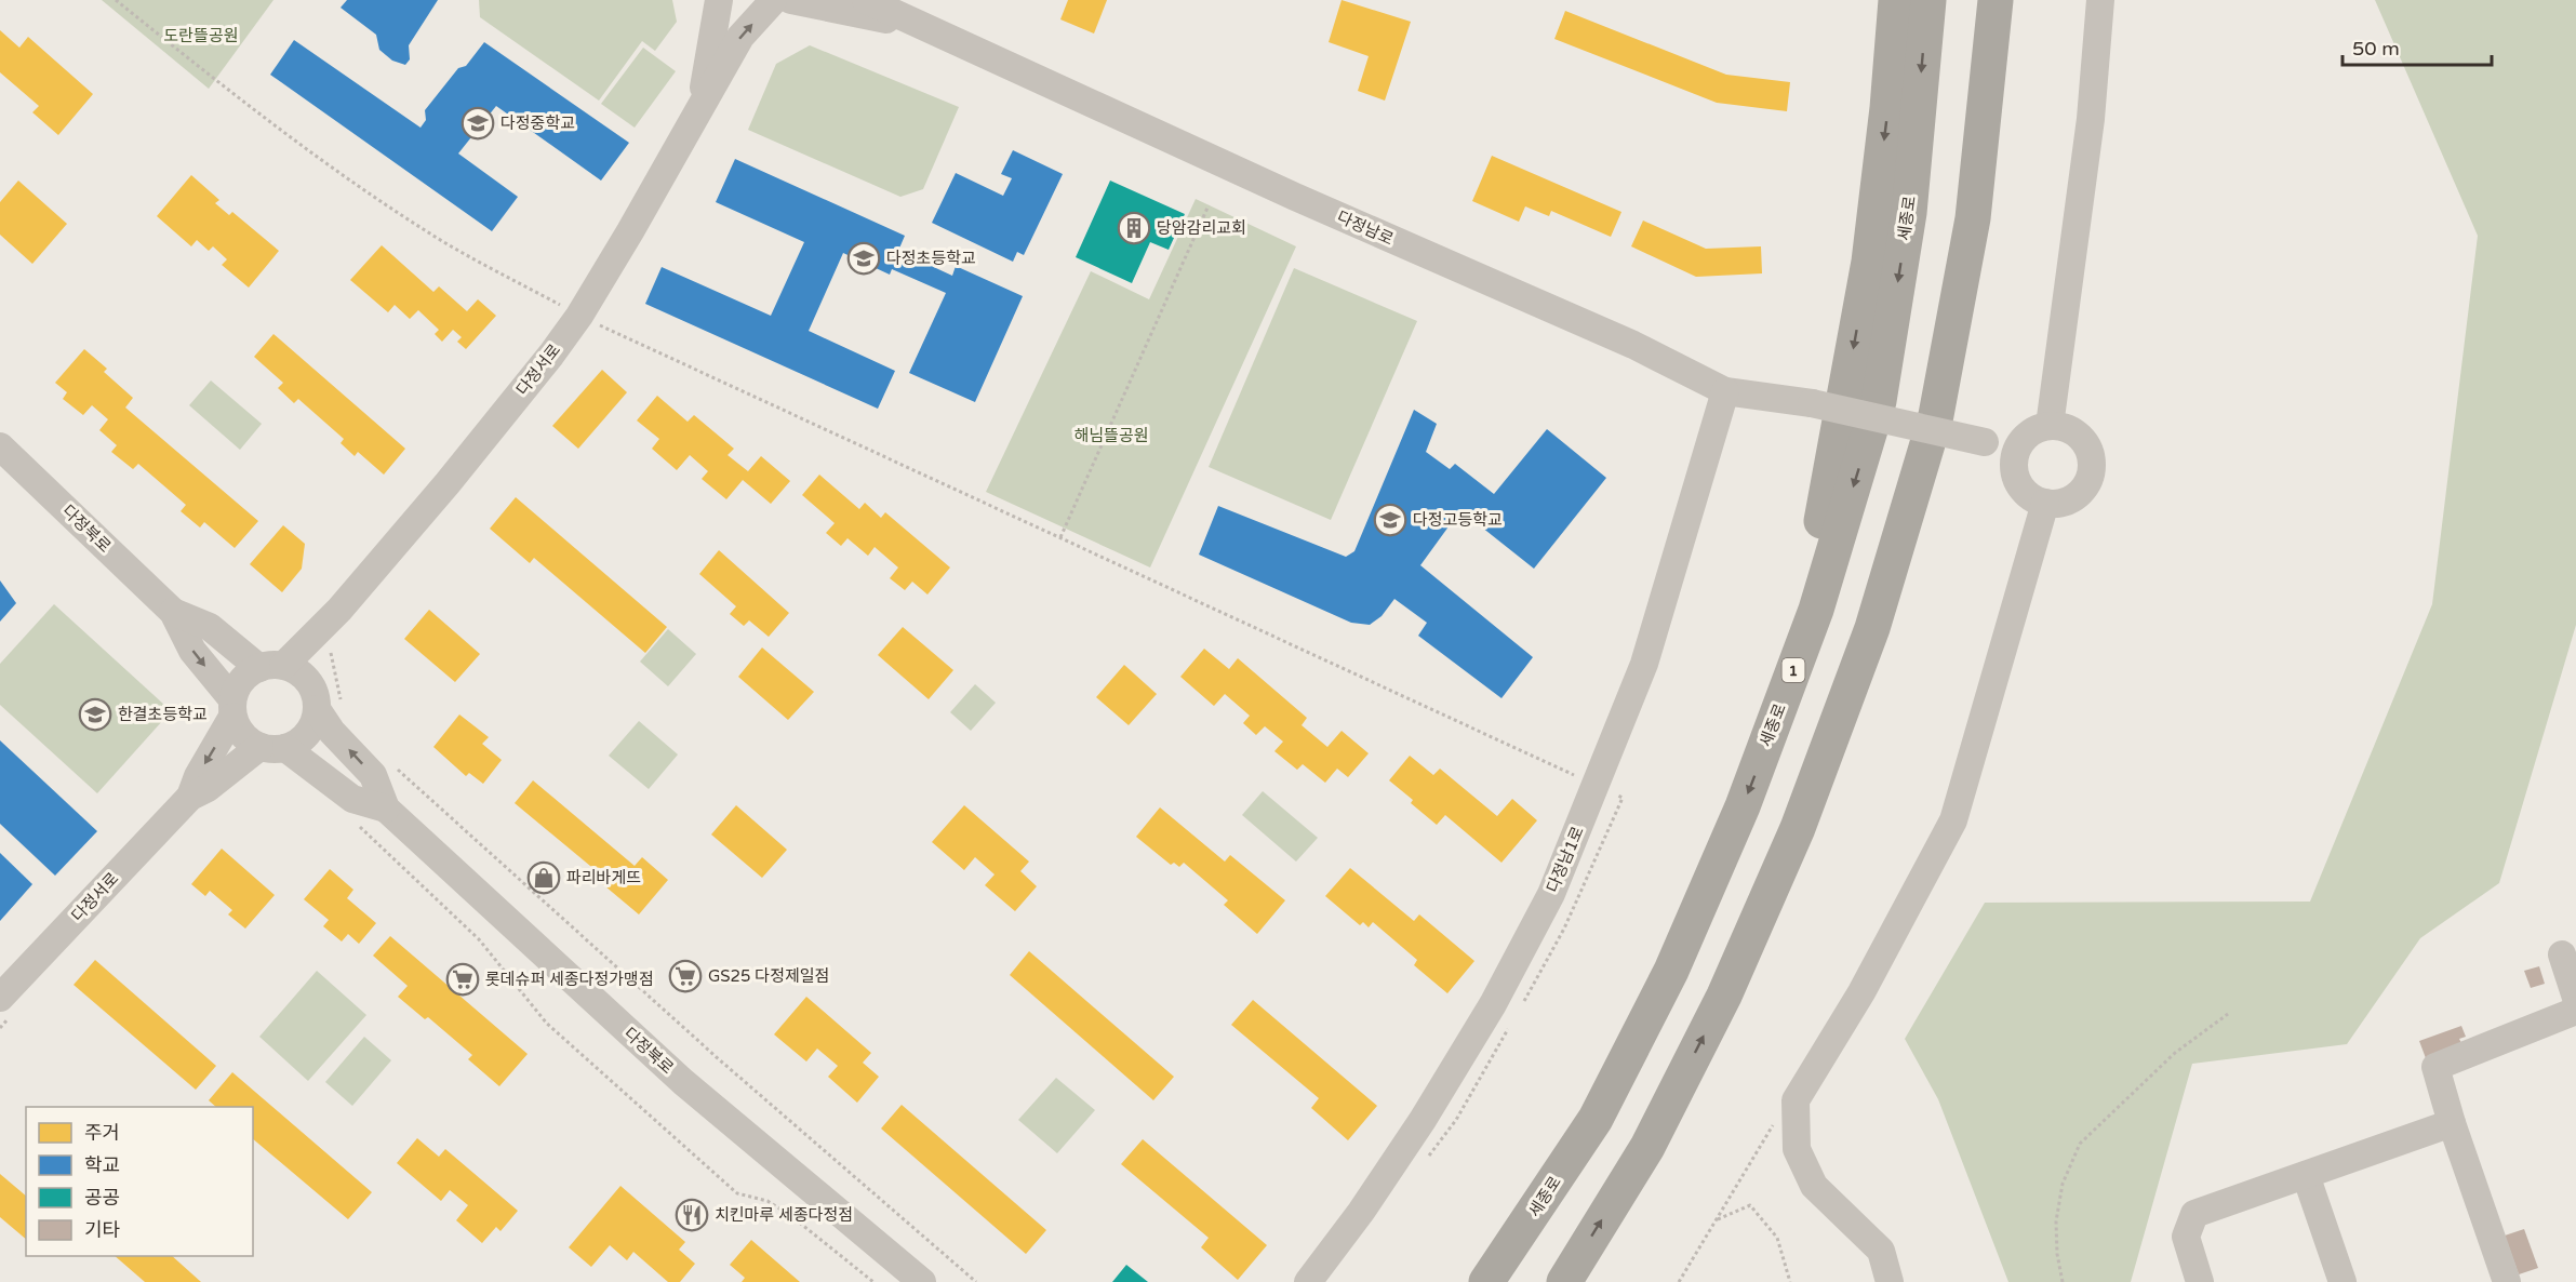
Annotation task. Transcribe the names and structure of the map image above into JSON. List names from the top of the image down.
{
  "streets": {
    "highway": ["세종로", "1"],
    "street": [
      "다정남로",
      "다정서로",
      "다정북로",
      "다정남1로"
    ]
  },
  "crossings": [
    ["다정남로", "다정남1로"]
  ],
  "parks": ["도란뜰공원", "해님뜰공원"],
  "places": {
    "school or university": [
      "다정중학교",
      "다정초등학교",
      "다정고등학교",
      "한결초등학교"
    ],
    "building": ["당암감리교회"],
    "shop": ["파리바게뜨"],
    "supermarket": ["GS25 다정제일점", "롯데슈퍼 세종다정가맹점"],
    "restaurant": ["치킨마루 세종다정점"]
  },
  "legend": [
    "주거",
    "학교",
    "공공",
    "기타"
  ],
  "scale_bar": "50 m"
}
